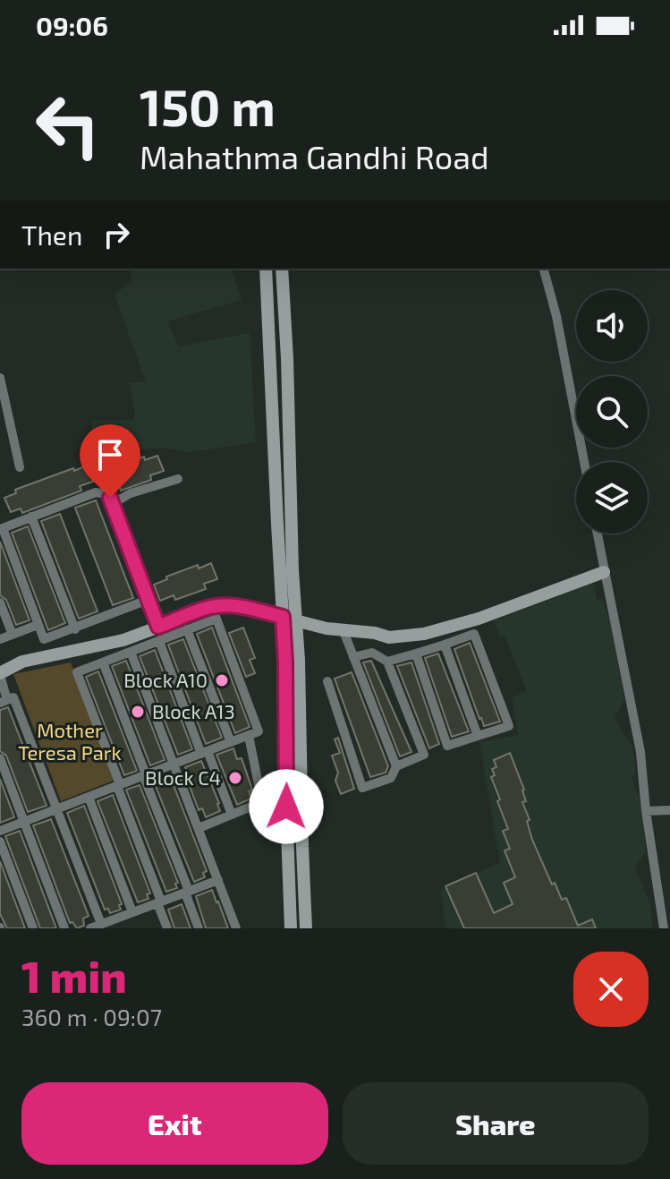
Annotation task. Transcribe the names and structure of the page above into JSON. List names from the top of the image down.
{
  "parks": ["Mother Teresa Park"],
  "places": ["Block A10", "Block A13", "Block C4"],
  "page": {
    "status": "09:06",
    "turn": ["150 m", "Mahathma Gandhi Road"],
    "then": "Then",
    "heading": ["1 min", "360 m · 09:07"],
    "buttons": ["Exit", "Share"]
  }
}
